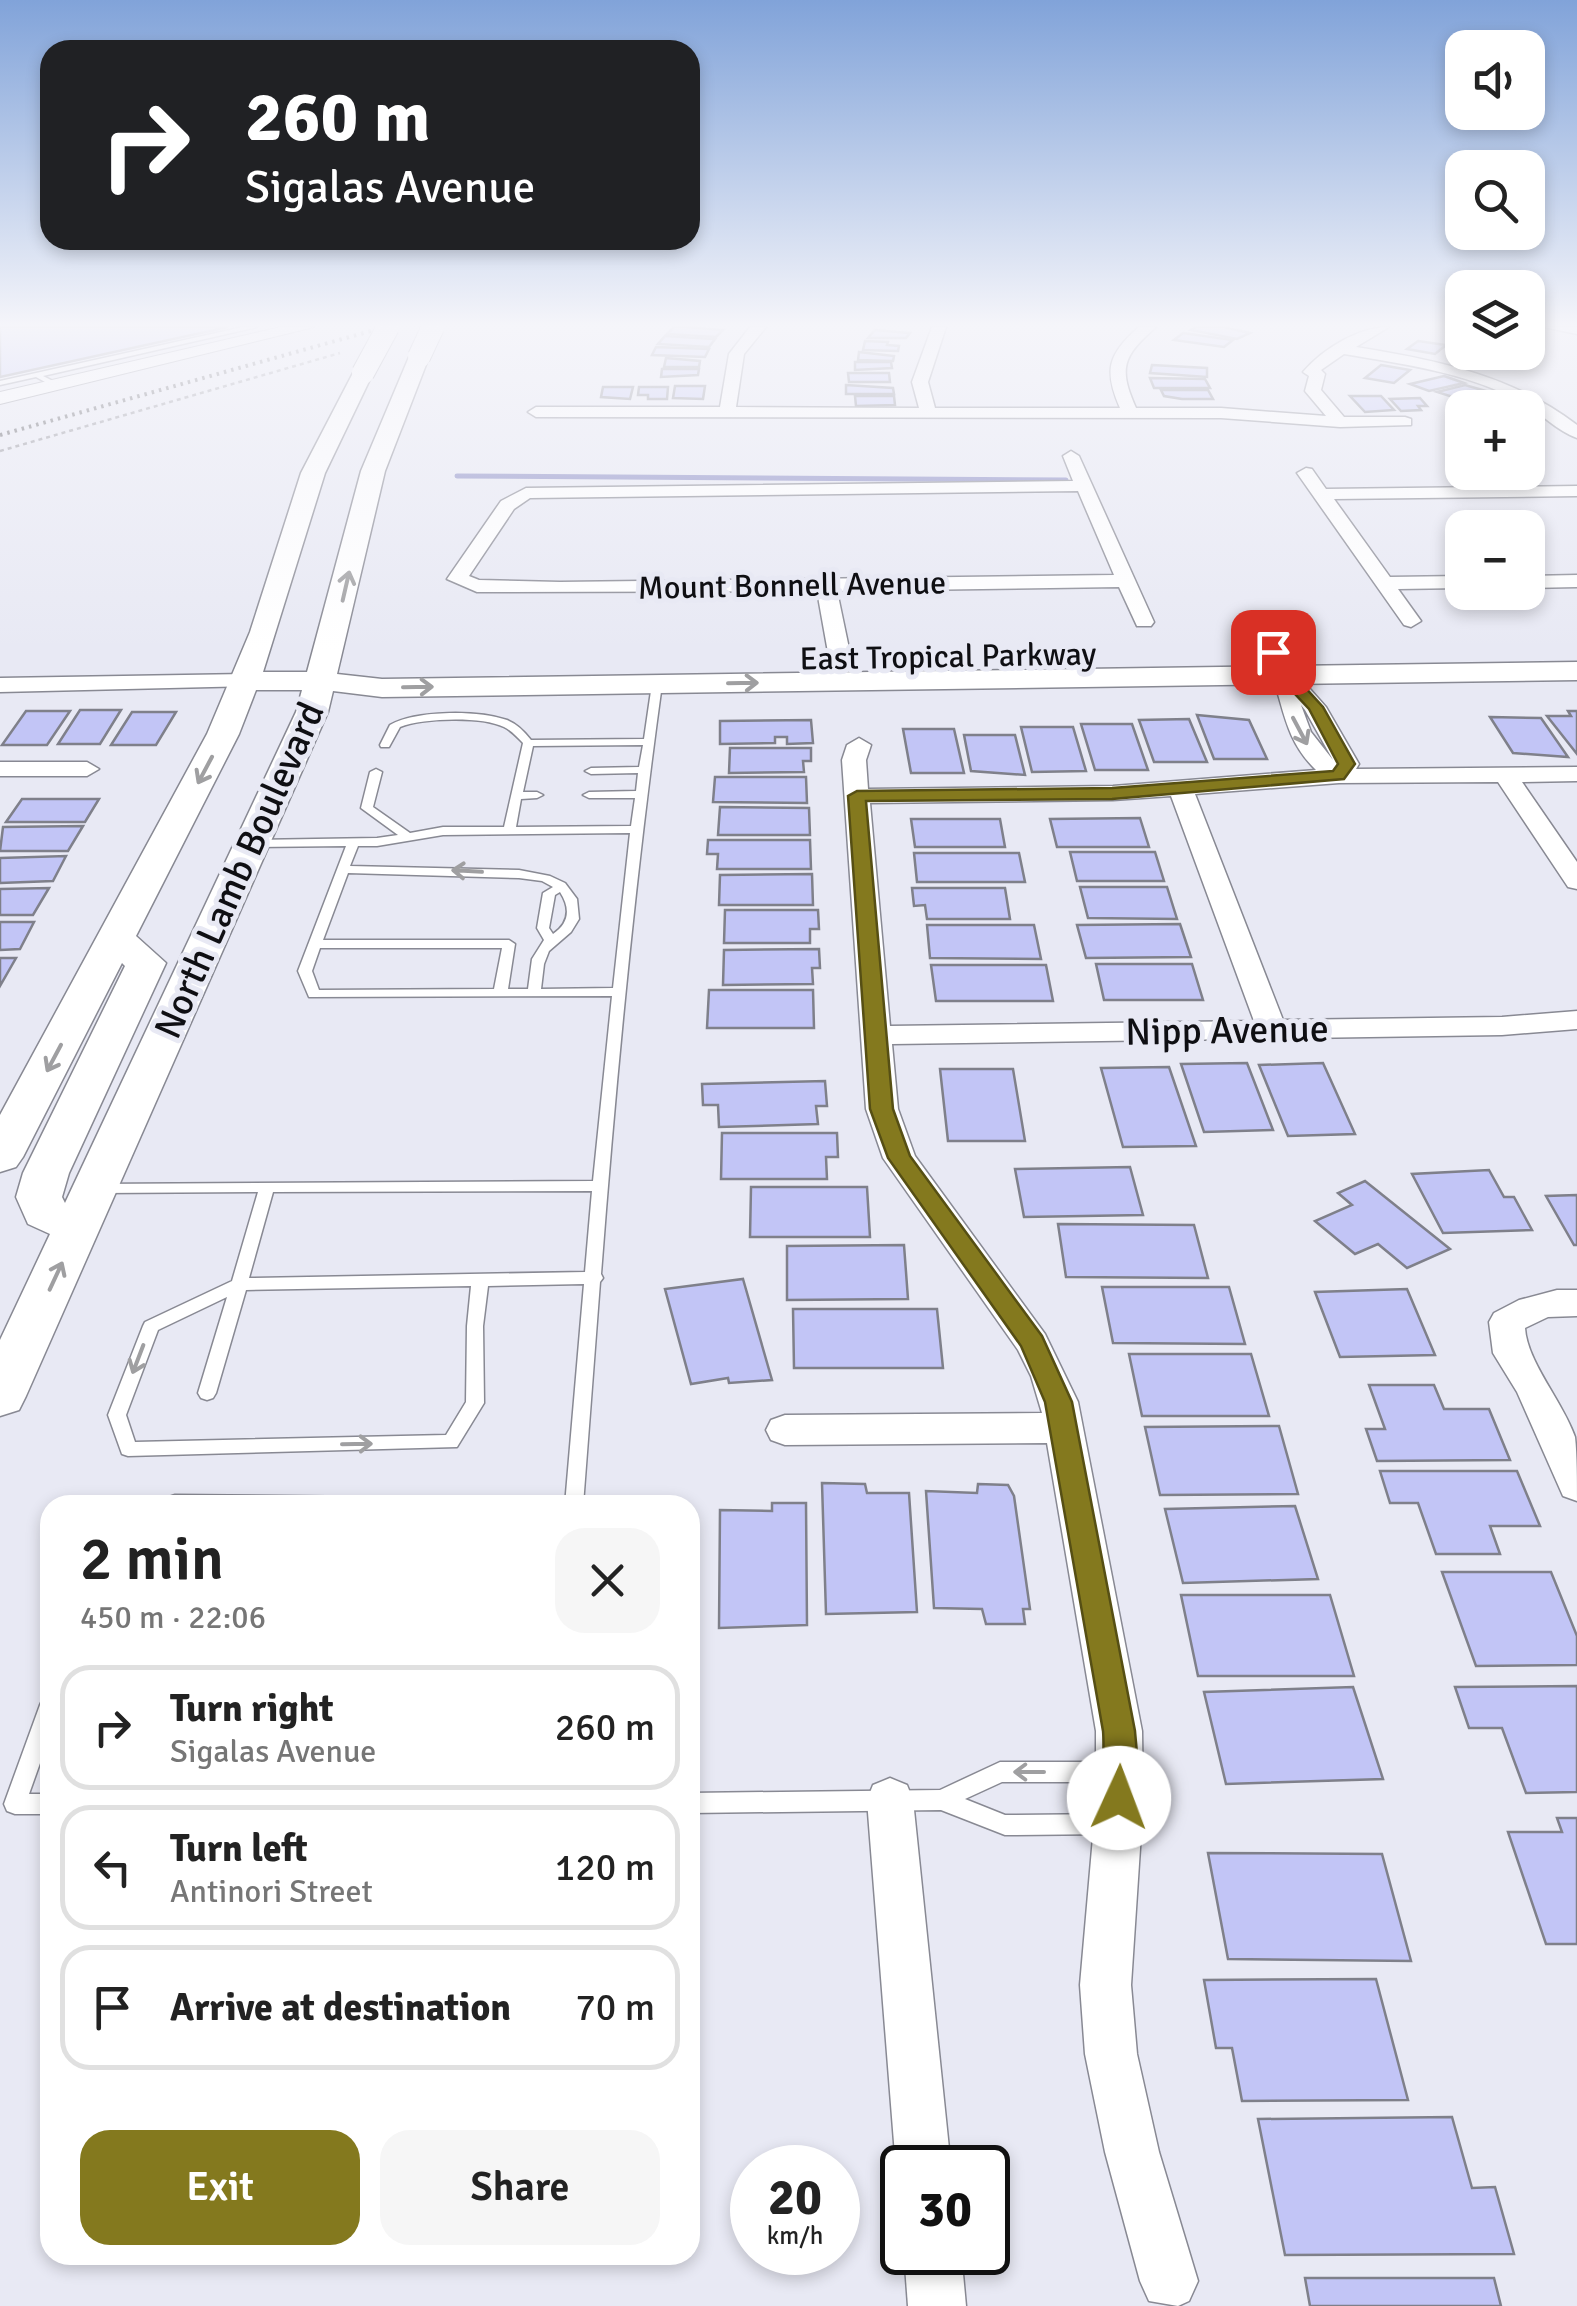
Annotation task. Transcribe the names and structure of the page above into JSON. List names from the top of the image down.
{
  "streets": {
    "main road": ["East Tropical Parkway", "North Lamb Boulevard"],
    "street": ["Mount Bonnell Avenue", "Nipp Avenue"]
  },
  "crossings": [
    ["East Tropical Parkway", "North Lamb Boulevard"]
  ],
  "page": {
    "map_buttons": ["+", "−"],
    "turn": ["260 m", "Sigalas Avenue"],
    "heading": ["2 min", "450 m · 22:06"],
    "list": [
      {
        "name": "Turn right",
        "note": "Sigalas Avenue",
        "value": "260 m"
      },
      {
        "name": "Turn left",
        "note": "Antinori Street",
        "value": "120 m"
      },
      {
        "name": "Arrive at destination",
        "value": "70 m"
      }
    ],
    "buttons": ["Exit", "Share"],
    "speed": "20 km/h",
    "limit": "30"
  }
}
